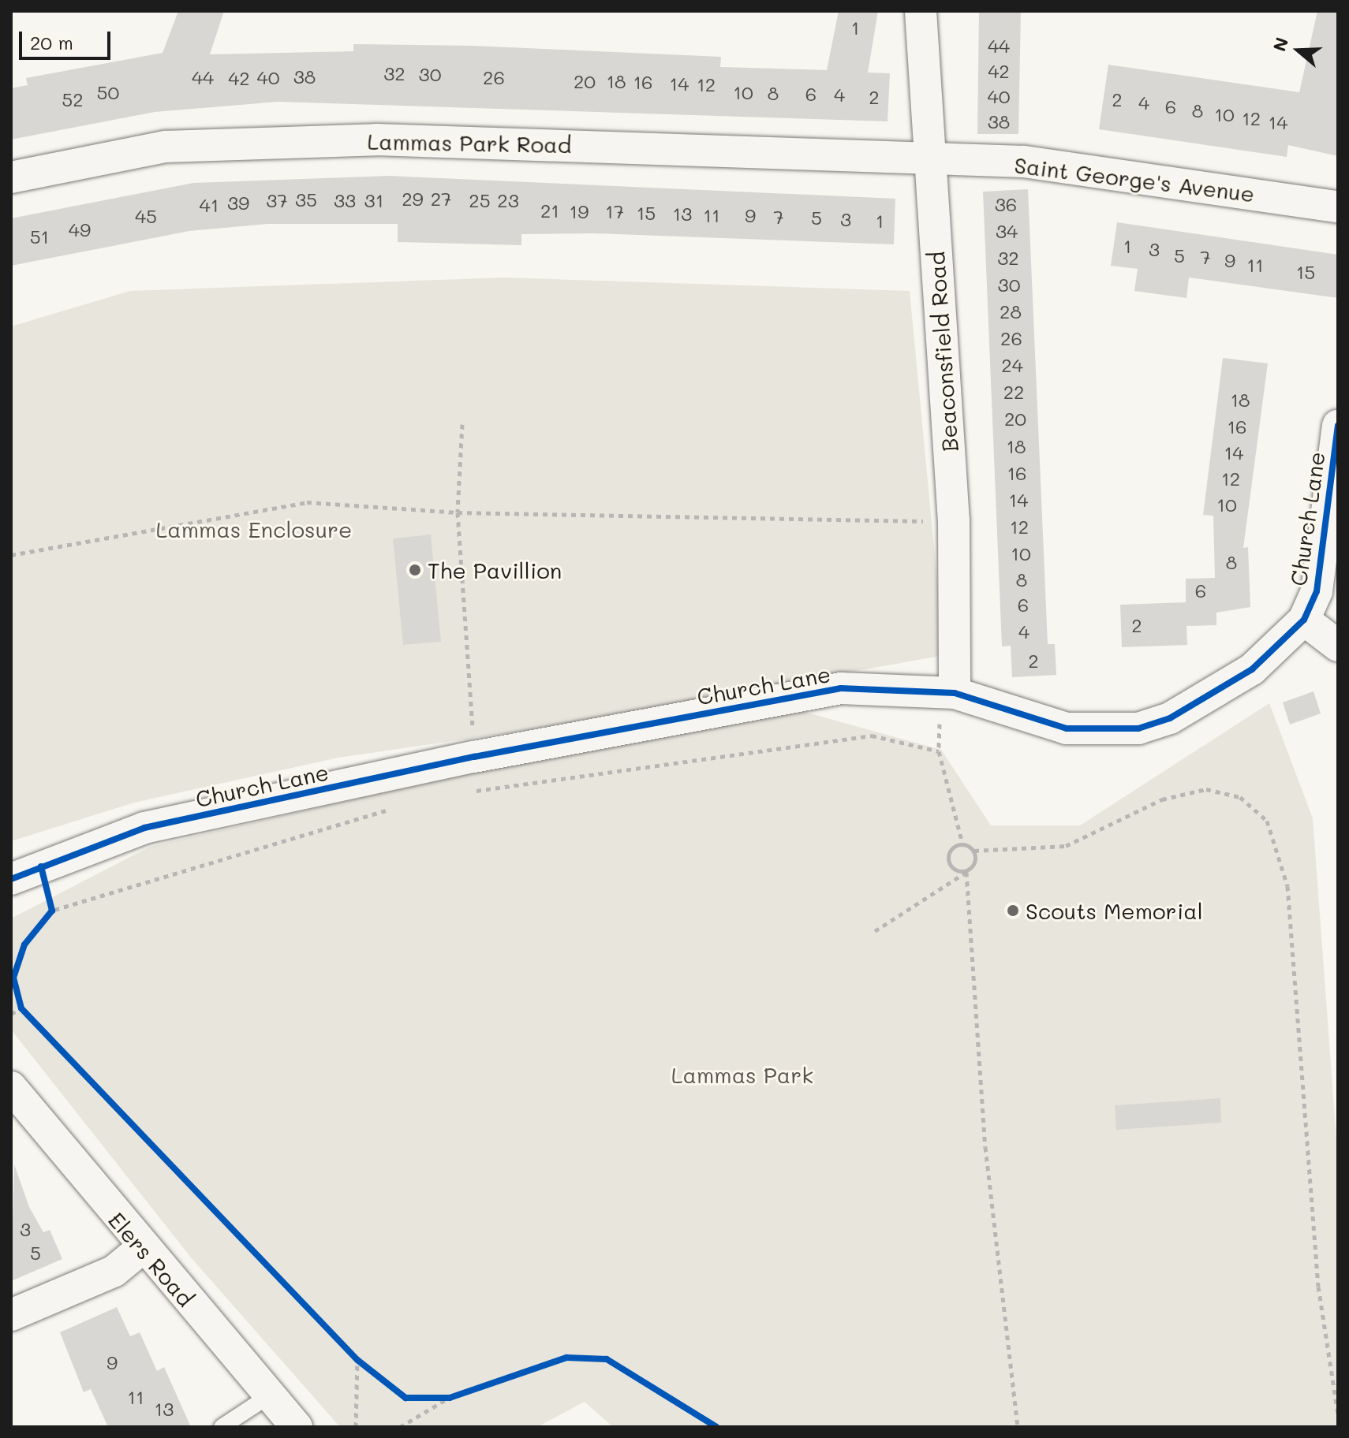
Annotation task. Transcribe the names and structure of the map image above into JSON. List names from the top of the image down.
{
  "streets": {
    "street": [
      "Lammas Park Road",
      "Saint George's Avenue",
      "Beaconsfield Road",
      "Church Lane",
      "Elers Road"
    ]
  },
  "crossings": [
    ["Lammas Park Road", "Saint George's Avenue"],
    ["Lammas Park Road", "Beaconsfield Road"],
    ["Saint George's Avenue", "Beaconsfield Road"],
    ["Beaconsfield Road", "Church Lane"]
  ],
  "parks": ["Lammas Enclosure", "Lammas Park"],
  "places": ["The Pavillion", "Scouts Memorial"],
  "house_numbers": [
    "1",
    "44",
    "42",
    "32",
    "30",
    "38",
    "44",
    "40",
    "26",
    "42",
    "20",
    "18",
    "16",
    "14",
    "12",
    "50",
    "10",
    "8",
    "6",
    "4",
    "40",
    "2",
    "52",
    "2",
    "4",
    "6",
    "8",
    "10",
    "12",
    "38",
    "14",
    "29",
    "27",
    "35",
    "37",
    "33",
    "31",
    "25",
    "23",
    "39",
    "36",
    "41",
    "21",
    "19",
    "17",
    "15",
    "13",
    "11",
    "9",
    "45",
    "7",
    "5",
    "3",
    "1",
    "49",
    "34",
    "51",
    "1",
    "3",
    "5",
    "7",
    "32",
    "9",
    "11",
    "15",
    "30",
    "28",
    "26",
    "24",
    "22",
    "18",
    "20",
    "16",
    "18",
    "14",
    "16",
    "12",
    "14",
    "10",
    "12",
    "10",
    "8",
    "8",
    "6",
    "6",
    "2",
    "4",
    "2",
    "3",
    "5",
    "9",
    "11",
    "13"
  ],
  "scale_bar": "20 m",
  "north": "left"
}
